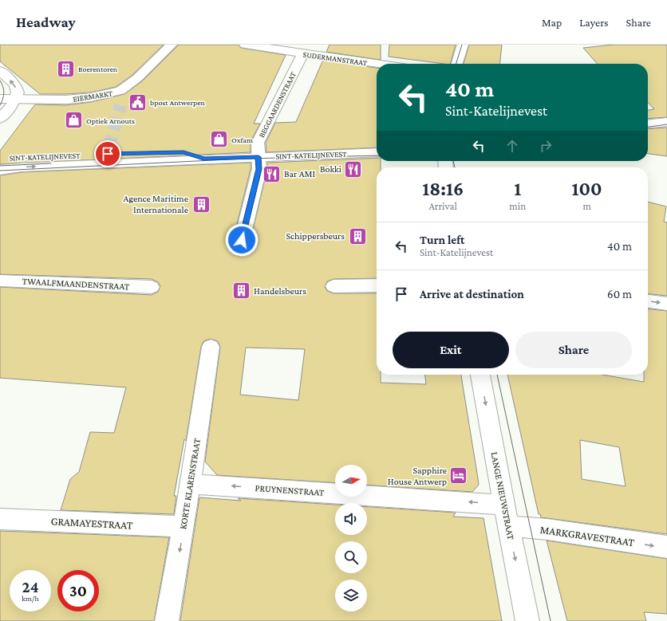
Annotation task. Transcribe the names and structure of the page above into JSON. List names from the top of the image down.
{
  "streets": {
    "street": [
      "SUDERMANSTRAAT",
      "EIERMARKT",
      "BEGGAARDENSTRAAT",
      "SINT-KATELIJNEVEST",
      "TWAALFMAANDENSTRAAT",
      "KORTE KLARENSTRAAT",
      "PRUYNENSTRAAT",
      "LANGE NIEUWSTRAAT",
      "GRAMAYESTRAAT",
      "MARKGRAVESTRAAT"
    ]
  },
  "crossings": [
    ["SUDERMANSTRAAT", "BEGGAARDENSTRAAT"],
    ["BEGGAARDENSTRAAT", "SINT-KATELIJNEVEST"],
    ["KORTE KLARENSTRAAT", "PRUYNENSTRAAT"],
    ["KORTE KLARENSTRAAT", "GRAMAYESTRAAT"],
    ["PRUYNENSTRAAT", "LANGE NIEUWSTRAAT"],
    ["LANGE NIEUWSTRAAT", "MARKGRAVESTRAAT"]
  ],
  "one_way": ["PRUYNENSTRAAT", "LANGE NIEUWSTRAAT", "MARKGRAVESTRAAT"],
  "places": {
    "building": [
      "Boerentoren",
      "Agence Maritime Internationale",
      "Schippersbeurs",
      "Handelsbeurs"
    ],
    "public building": ["bpost Antwerpen"],
    "shop": ["Optiek Arnouts", "Oxfam"],
    "restaurant": ["Bokki", "Bar AMI"],
    "hotel": ["Sapphire House Antwerp"]
  },
  "north": "right",
  "page": {
    "header": "Headway",
    "nav": ["Map", "Layers", "Share"],
    "turn": ["40 m", "Sint-Katelijnevest"],
    "eta": [
      "18:16",
      "Arrival",
      "1",
      "min",
      "100",
      "m"
    ],
    "list": [
      {
        "name": "Turn left",
        "note": "Sint-Katelijnevest",
        "value": "40 m"
      },
      {
        "name": "Arrive at destination",
        "value": "60 m"
      }
    ],
    "buttons": ["Exit", "Share"],
    "speed": "24 km/h",
    "limit": "30"
  }
}
